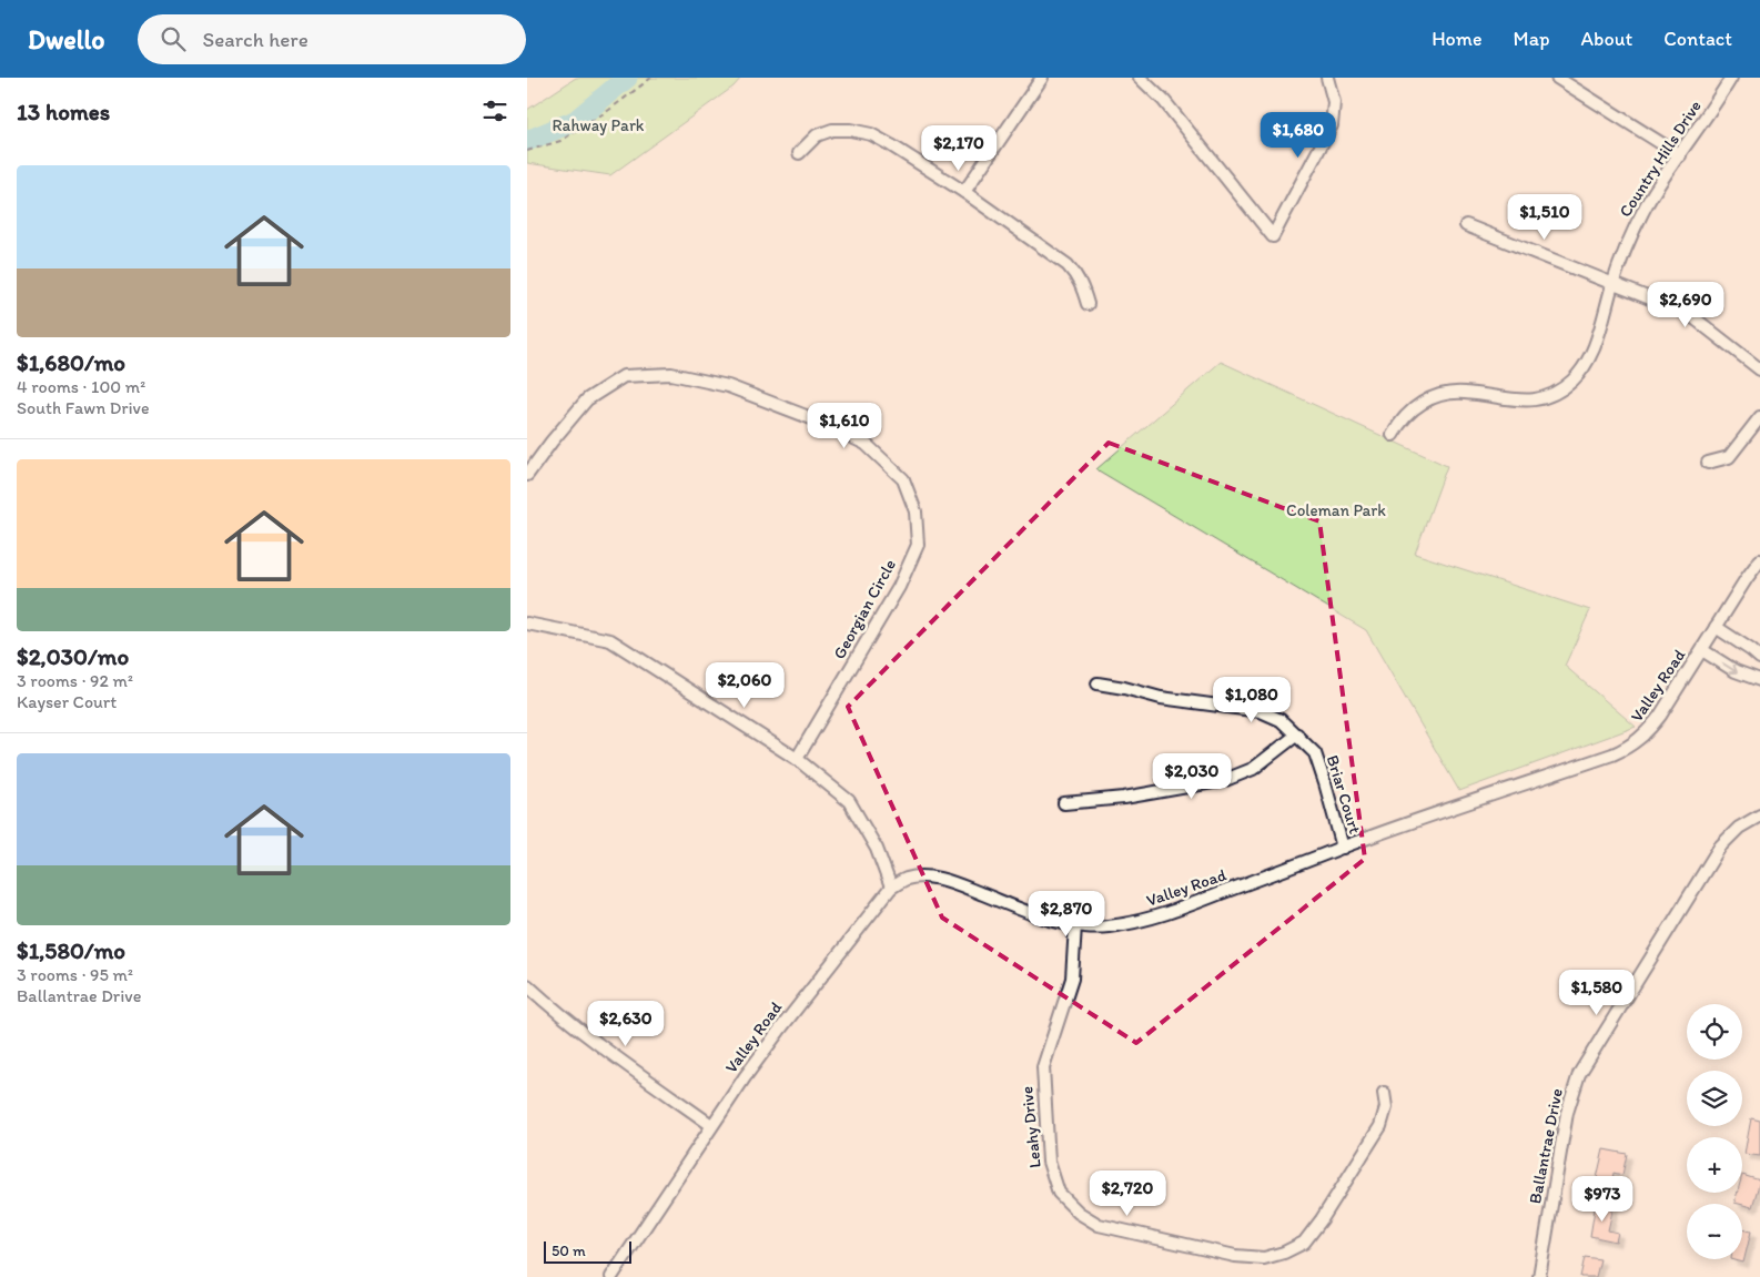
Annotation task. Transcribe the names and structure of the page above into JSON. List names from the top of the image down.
{
  "streets": {
    "street": [
      "Country Hills Drive",
      "Georgian Circle",
      "Valley Road",
      "Briar Court",
      "Leahy Drive",
      "Ballantrae Drive"
    ]
  },
  "crossings": [
    ["Valley Road", "Briar Court"],
    ["Valley Road", "Leahy Drive"]
  ],
  "parks": ["Rahway Park", "Coleman Park"],
  "scale_bar": "50 m",
  "page": {
    "header": "Dwello",
    "search": "Search here",
    "nav": [
      "Home",
      "Map",
      "About",
      "Contact"
    ],
    "heading": "13 homes",
    "price": [
      "$1,680",
      "$2,170",
      "$1,510",
      "$2,690",
      "$1,610",
      "$2,060",
      "$1,080",
      "$2,030",
      "$2,870",
      "$1,580",
      "$2,630",
      "$2,720",
      "$973"
    ],
    "list": [
      {
        "name": "$1,680/mo",
        "note": "4 rooms · 100 m² · South Fawn Drive"
      },
      {
        "name": "$2,030/mo",
        "note": "3 rooms · 92 m² · Kayser Court"
      },
      {
        "name": "$1,580/mo",
        "note": "3 rooms · 95 m² · Ballantrae Drive"
      }
    ],
    "map_buttons": ["+", "−"],
    "scale": "50 m"
  }
}
